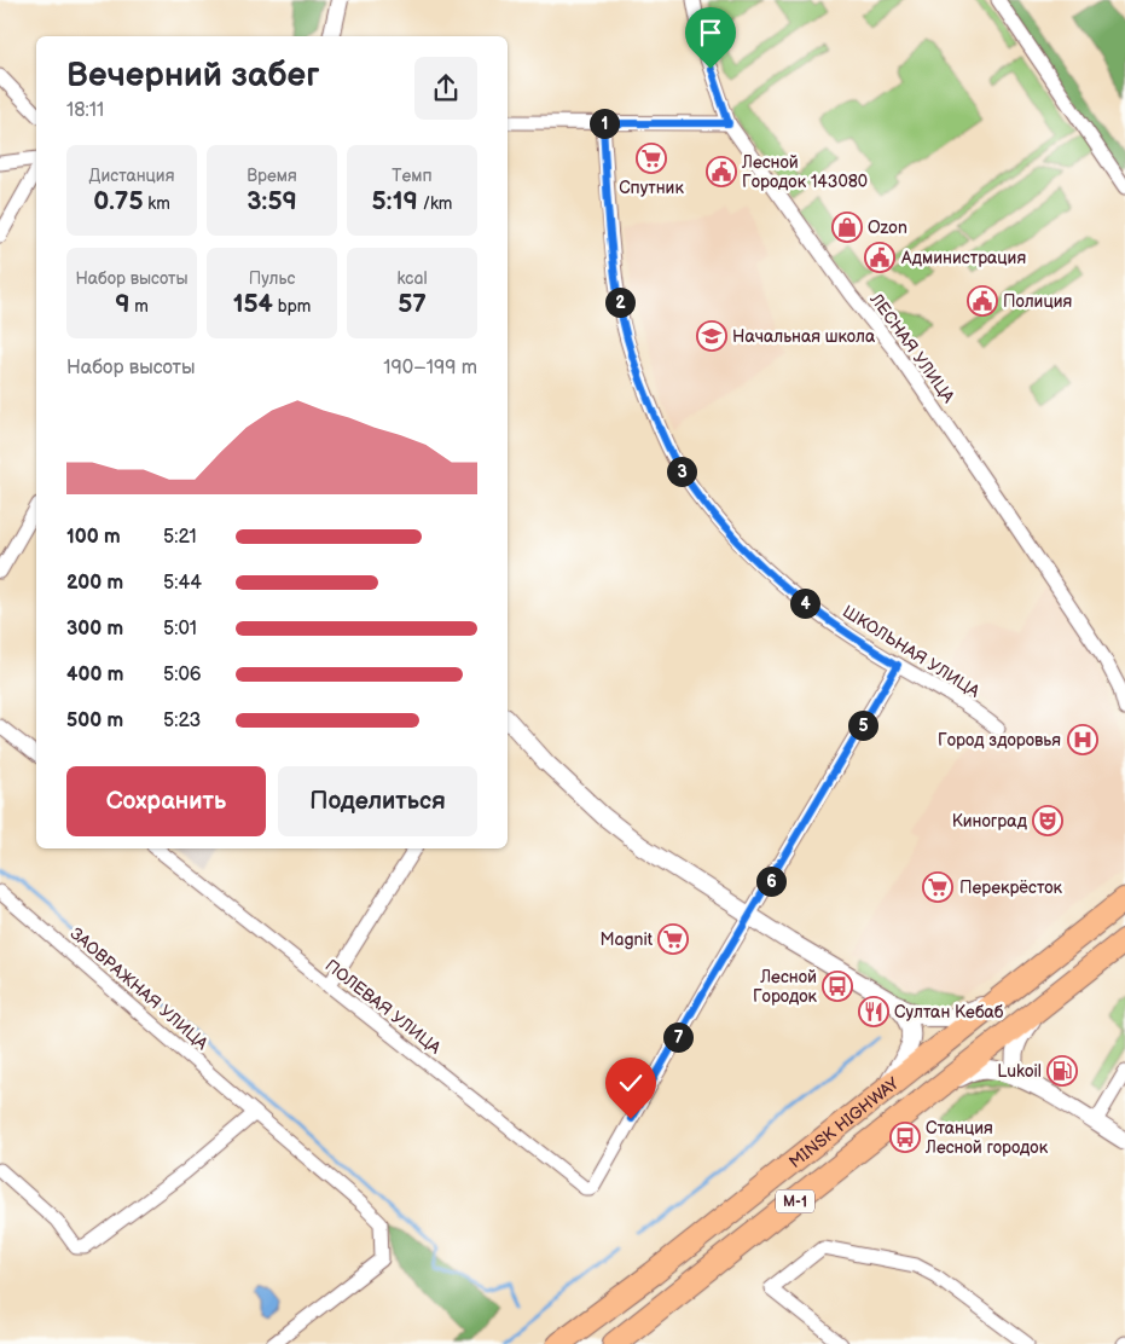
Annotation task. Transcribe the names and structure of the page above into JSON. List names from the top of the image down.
{
  "streets": {
    "highway": ["MINSK HIGHWAY", "М-1"],
    "street": [
      "ЛЕСНАЯ УЛИЦА",
      "ШКОЛЬНАЯ УЛИЦА",
      "ЗАОВРАЖНАЯ УЛИЦА",
      "ПОЛЕВАЯ УЛИЦА"
    ]
  },
  "places": {
    "supermarket": ["Спутник", "Перекрёсток", "Magnit"],
    "public building": ["Лесной Городок 143080", "Администрация", "Полиция"],
    "shop": ["Ozon"],
    "school or university": ["Начальная школа"],
    "hospital": ["Город здоровья"],
    "theatre": ["Киноград"],
    "bus stop": ["Лесной Городок", "Станция Лесной городок"],
    "restaurant": ["Султан Кебаб"],
    "fuel station": ["Lukoil"]
  },
  "page": {
    "heading": ["Вечерний забег", "18:11"],
    "pins": [
      "1",
      "2",
      "3",
      "4",
      "5",
      "6",
      "7"
    ],
    "stats": [
      ["Дистанция", "0.75 km"],
      ["Время", "3:59"],
      ["Темп", "5:19 /km"],
      ["Набор высоты", "9 m"],
      ["Пульс", "154 bpm"],
      ["kcal", "57"]
    ],
    "chart": ["Набор высоты", "190–199 m"],
    "list": [
      {
        "name": "100 m",
        "note": "5:21"
      },
      {
        "name": "200 m",
        "note": "5:44"
      },
      {
        "name": "300 m",
        "note": "5:01"
      },
      {
        "name": "400 m",
        "note": "5:06"
      },
      {
        "name": "500 m",
        "note": "5:23"
      }
    ],
    "buttons": ["Сохранить", "Поделиться"]
  }
}
